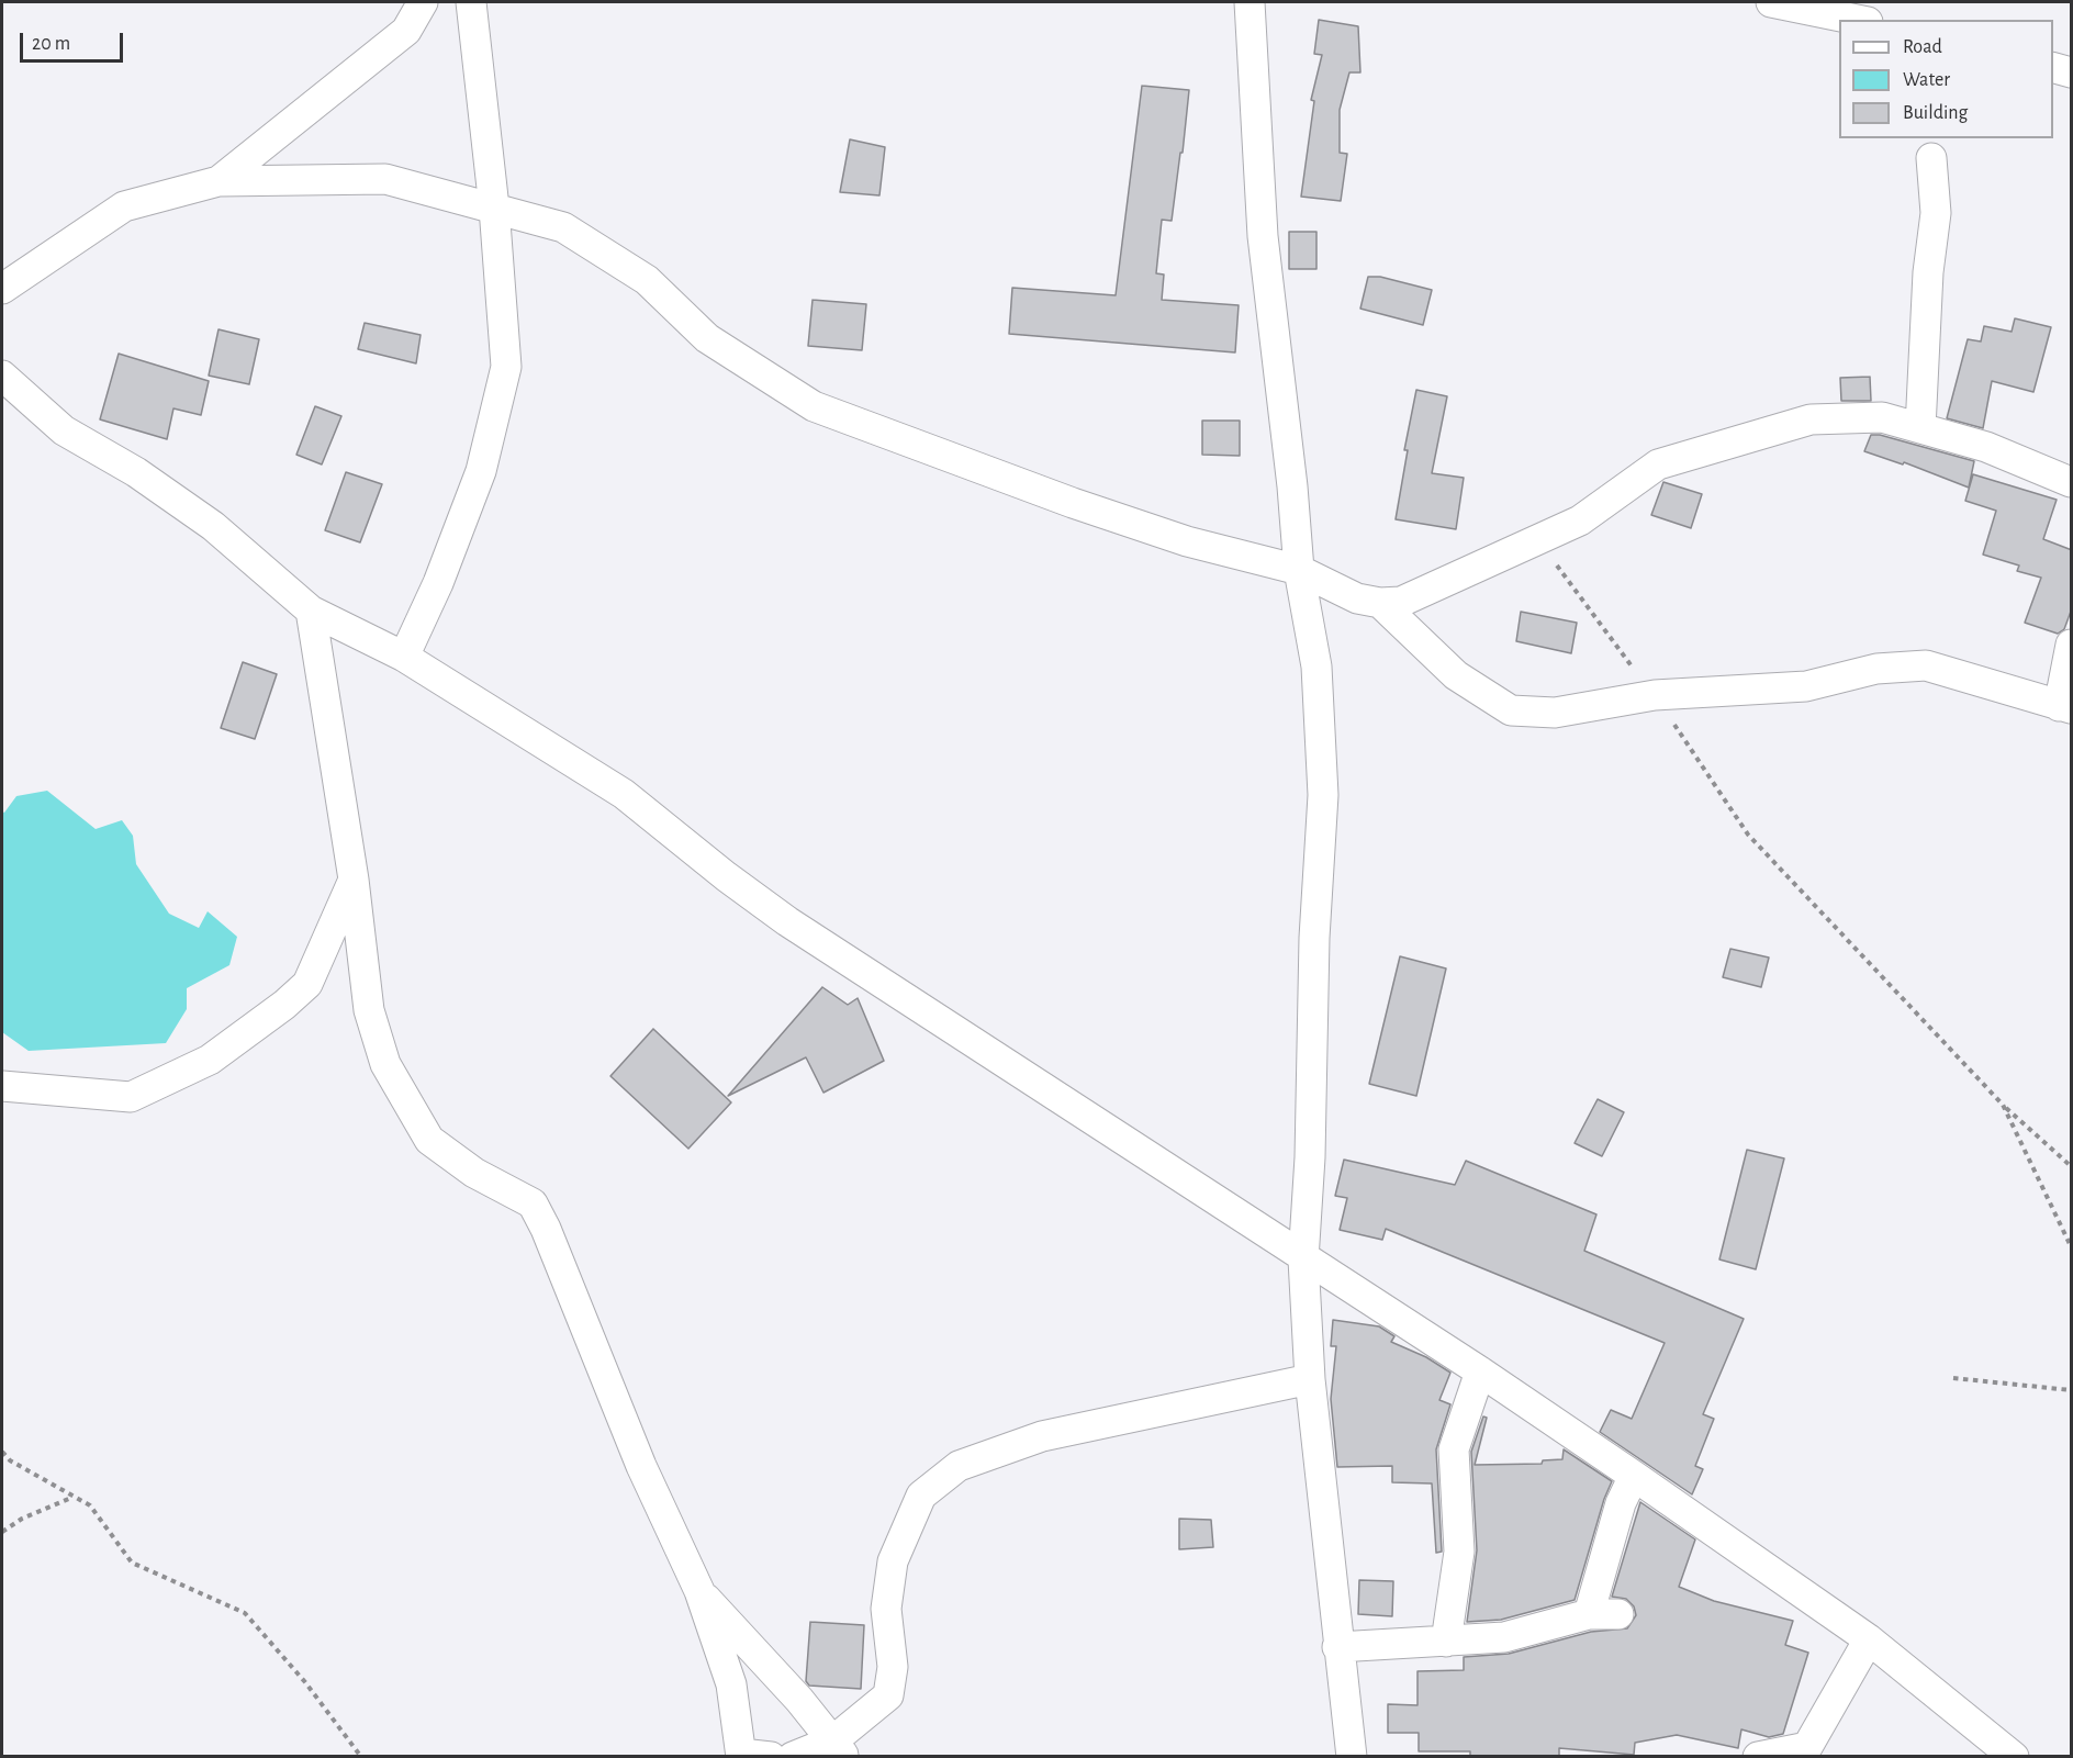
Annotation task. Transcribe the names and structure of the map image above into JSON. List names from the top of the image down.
{
  "legend": ["Road", "Water", "Building"],
  "scale_bar": "20 m"
}
